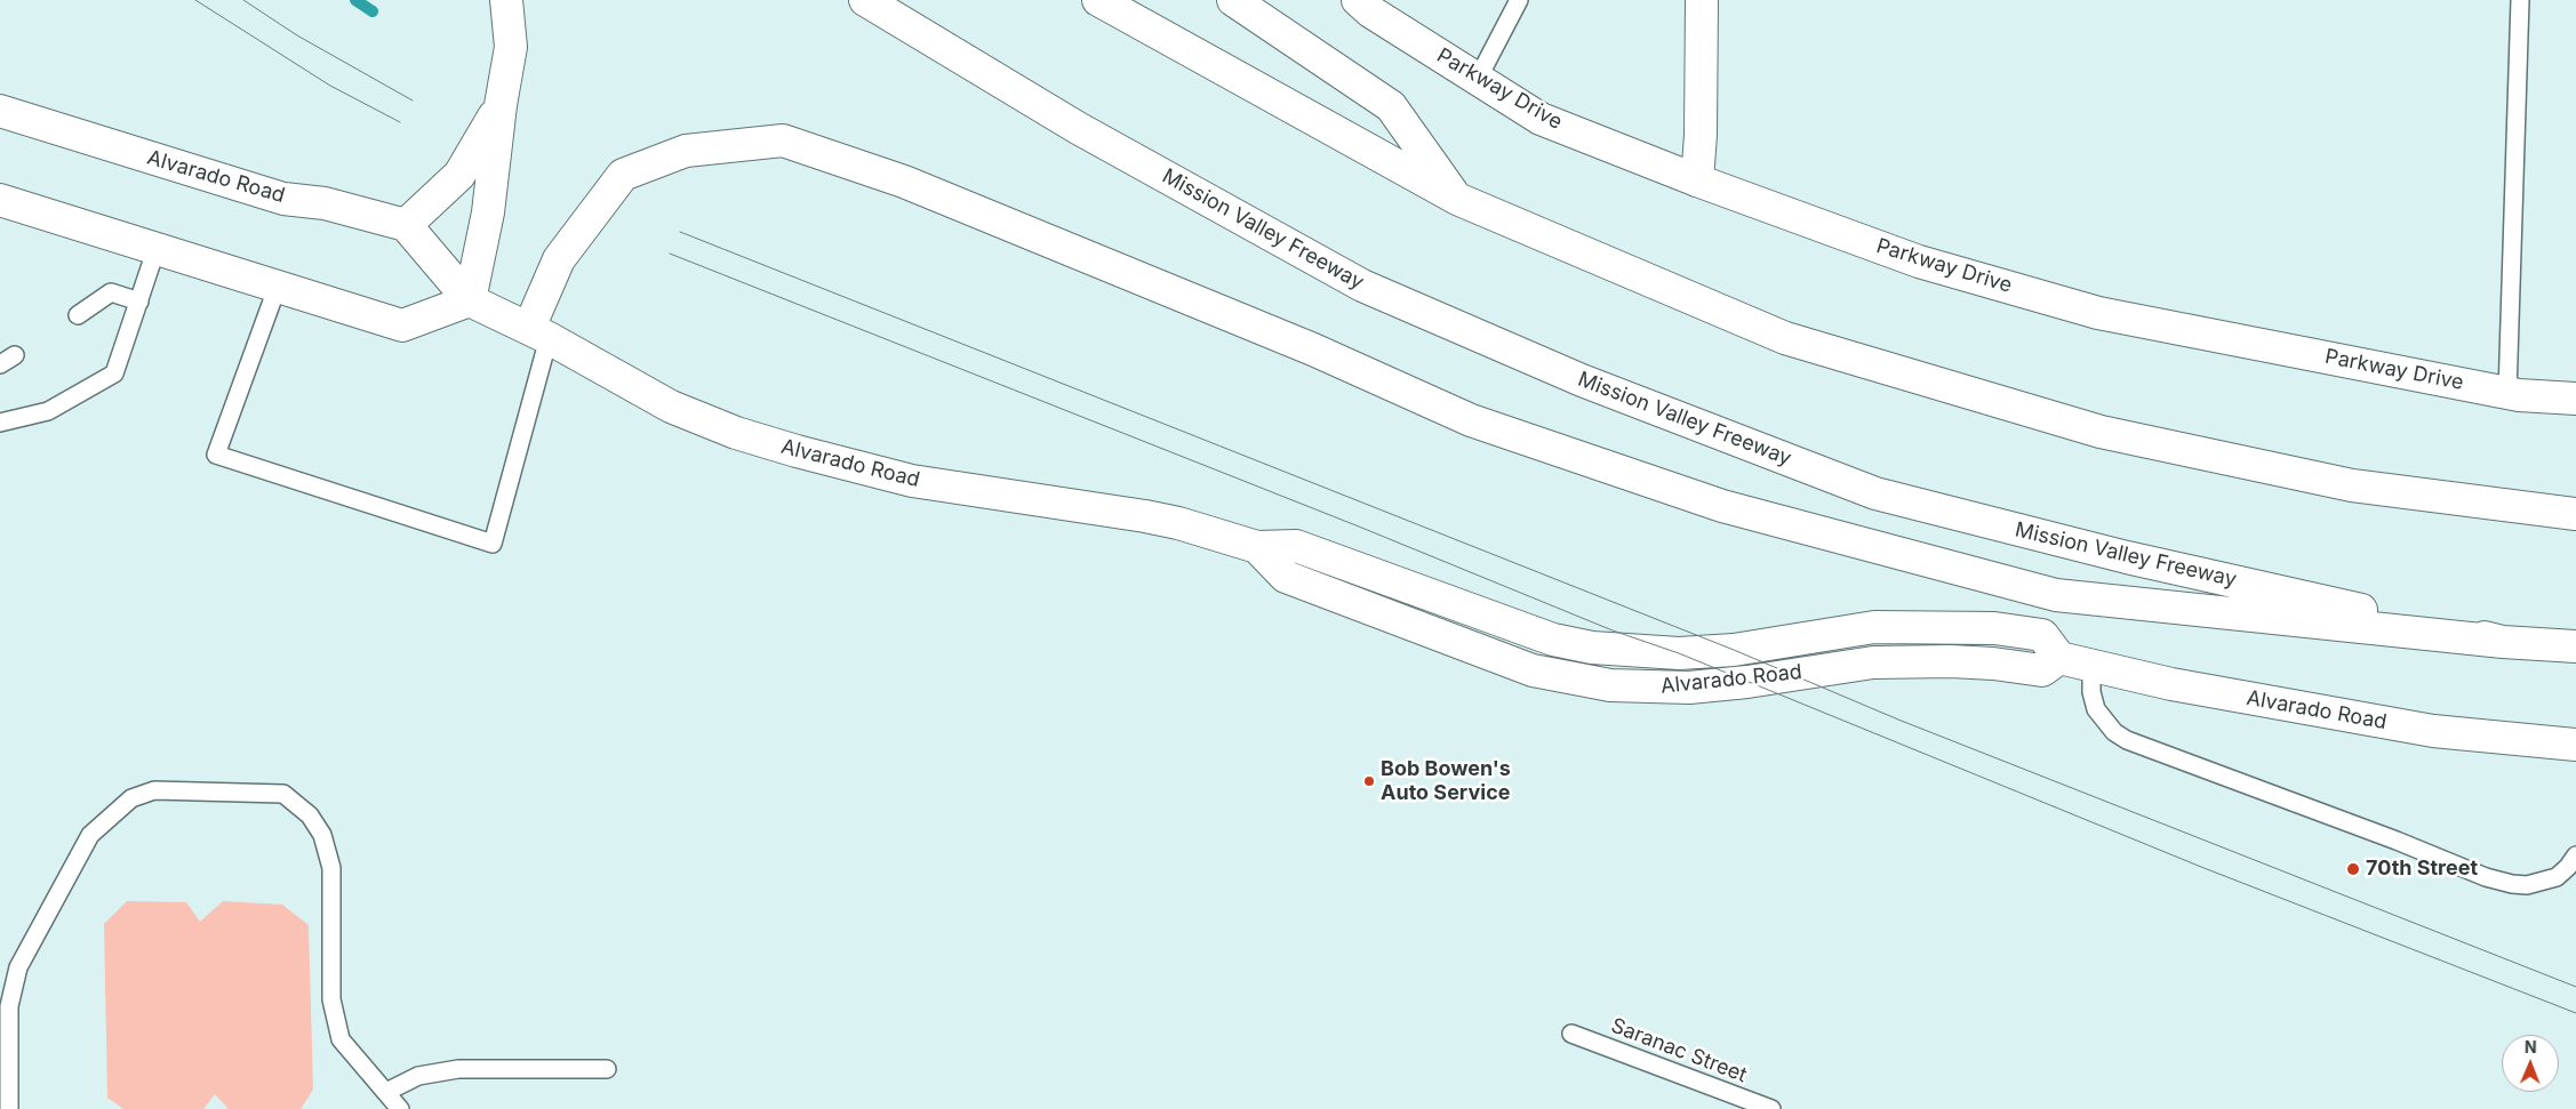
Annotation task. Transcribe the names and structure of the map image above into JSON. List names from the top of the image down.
{
  "streets": {
    "main road": ["Parkway Drive", "Alvarado Road", "Mission Valley Freeway"],
    "lane": ["Saranac Street"]
  },
  "places": ["Bob Bowen's Auto Service", "70th Street"],
  "north": "top"
}
